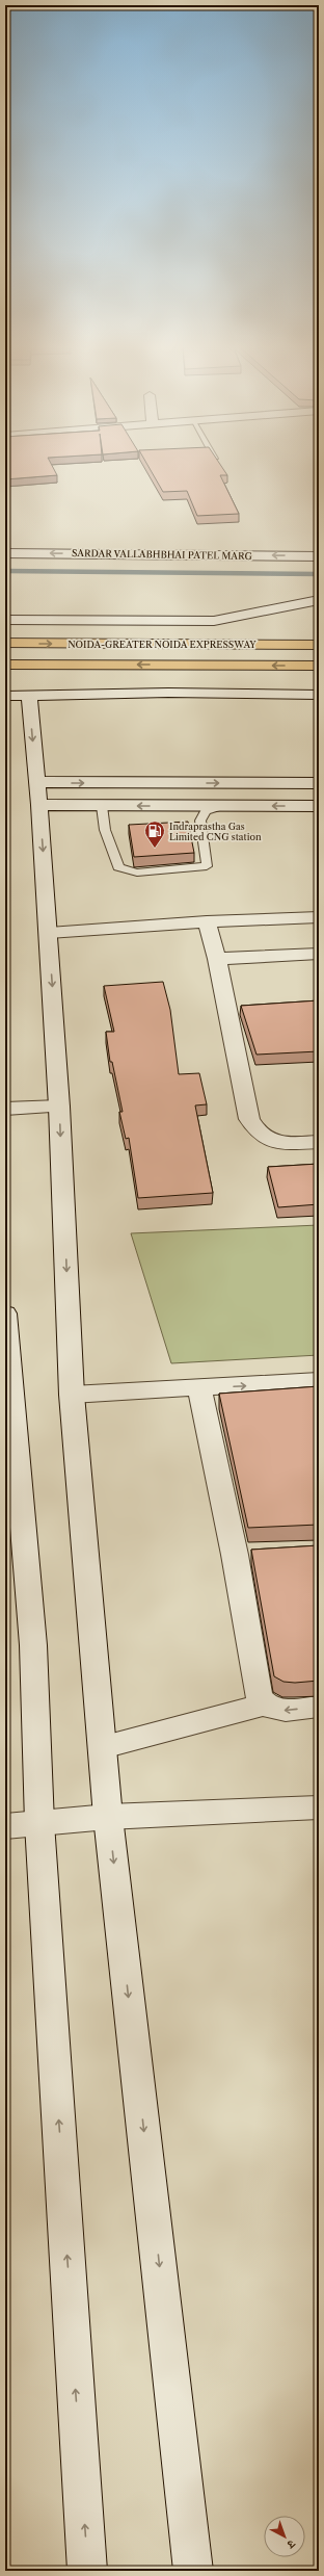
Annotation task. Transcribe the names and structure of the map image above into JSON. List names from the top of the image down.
{
  "streets": {
    "highway": ["NOIDA-GREATER NOIDA EXPRESSWAY"],
    "street": ["SARDAR VALLABHBHAI PATEL MARG"]
  },
  "places": {
    "fuel station": ["Indraprastha Gas Limited CNG station"]
  },
  "north": "bottom right"
}
